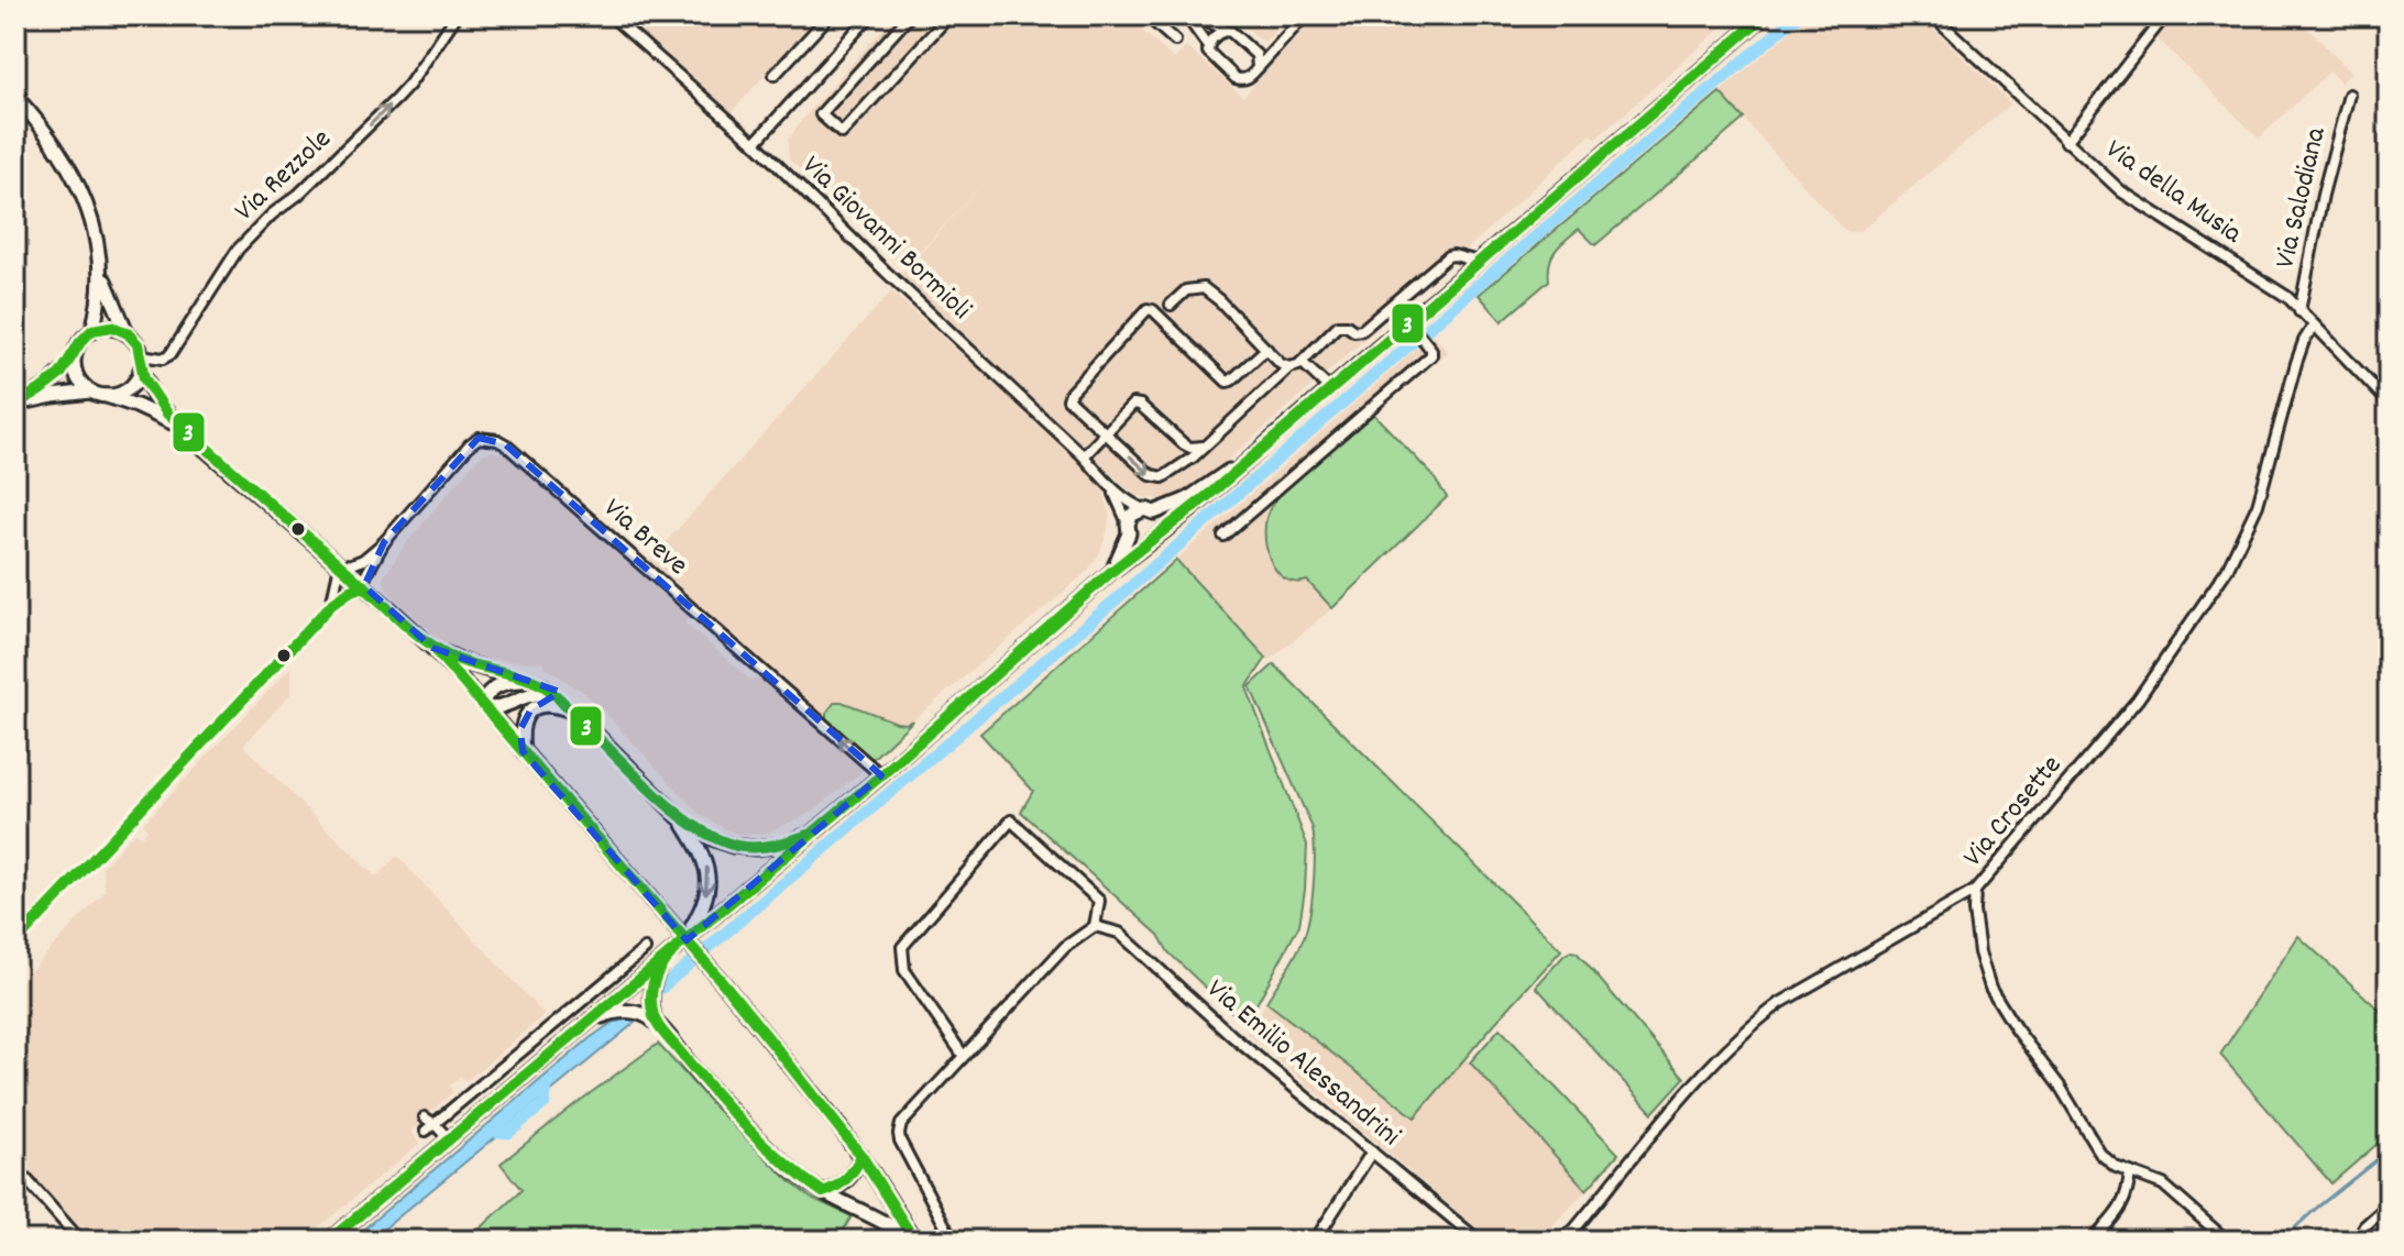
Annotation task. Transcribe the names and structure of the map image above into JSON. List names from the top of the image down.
{
  "streets": {
    "street": [
      "Via Rezzole",
      "Via della Musia",
      "Via Salodiana",
      "Via Giovanni Bormioli",
      "Via Breve",
      "Via Crosette",
      "Via Emilio Alessandrini"
    ]
  },
  "crossings": [
    ["Via della Musia", "Via Salodiana"],
    ["Via della Musia", "Via Crosette"]
  ],
  "one_way": ["Via Rezzole", "Via Breve"],
  "lines": ["transit line 3"]
}
